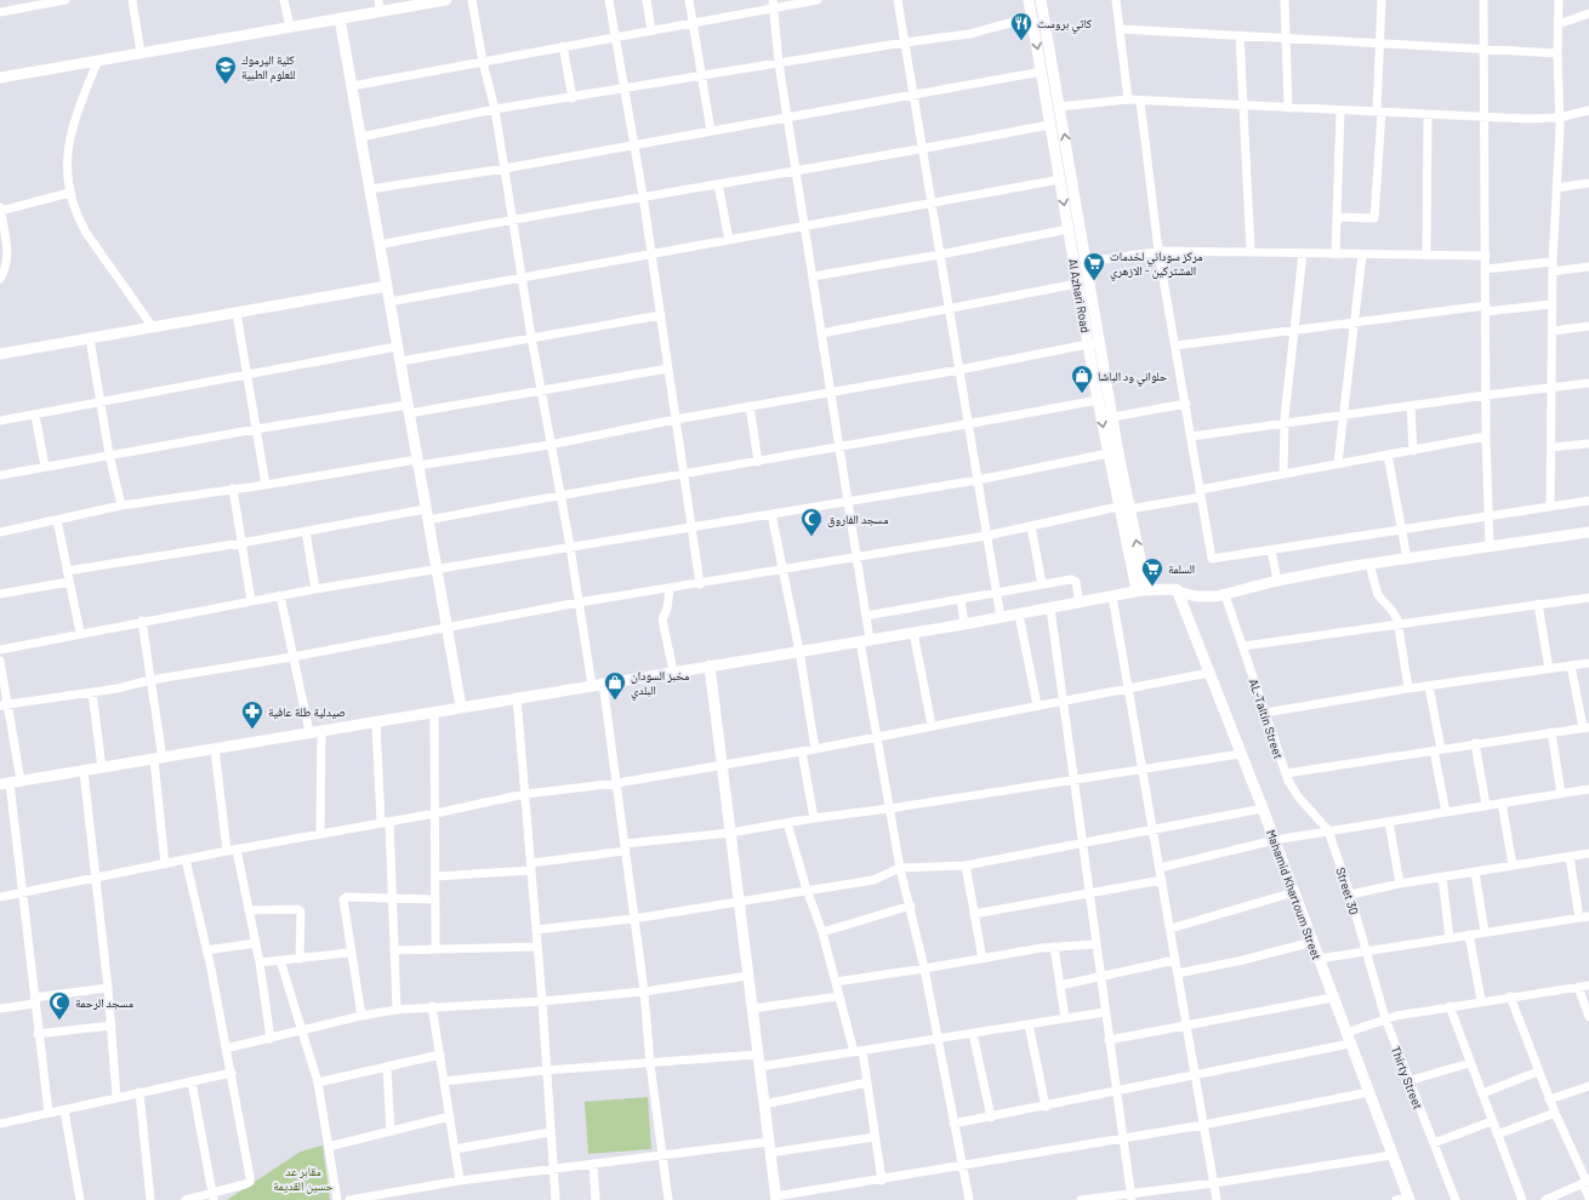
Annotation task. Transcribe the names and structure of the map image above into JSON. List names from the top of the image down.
{
  "streets": {
    "street": [
      "Al Azhari Road",
      "AL-Taltin Street",
      "Street 30",
      "Mahamid Khartoum Street",
      "Thirty Street"
    ]
  },
  "crossings": [
    ["AL-Taltin Street", "Street 30"],
    ["Street 30", "Thirty Street"]
  ],
  "parks": ["مقابر عد حسين القديمة"],
  "places": {
    "restaurant": ["كاتي بروست"],
    "school or university": ["كلية اليرموك للعلوم الطبية"],
    "supermarket": ["مركز سوداني لخدمات المشتركين - الازهري", "السلمة"],
    "shop": ["حلواني ود الباشا", "مخبز السودان البلدي"],
    "mosque": ["مسجد الفاروق", "مسجد الرحمة"],
    "pharmacy": ["صيدلية طلة عافية"]
  }
}
